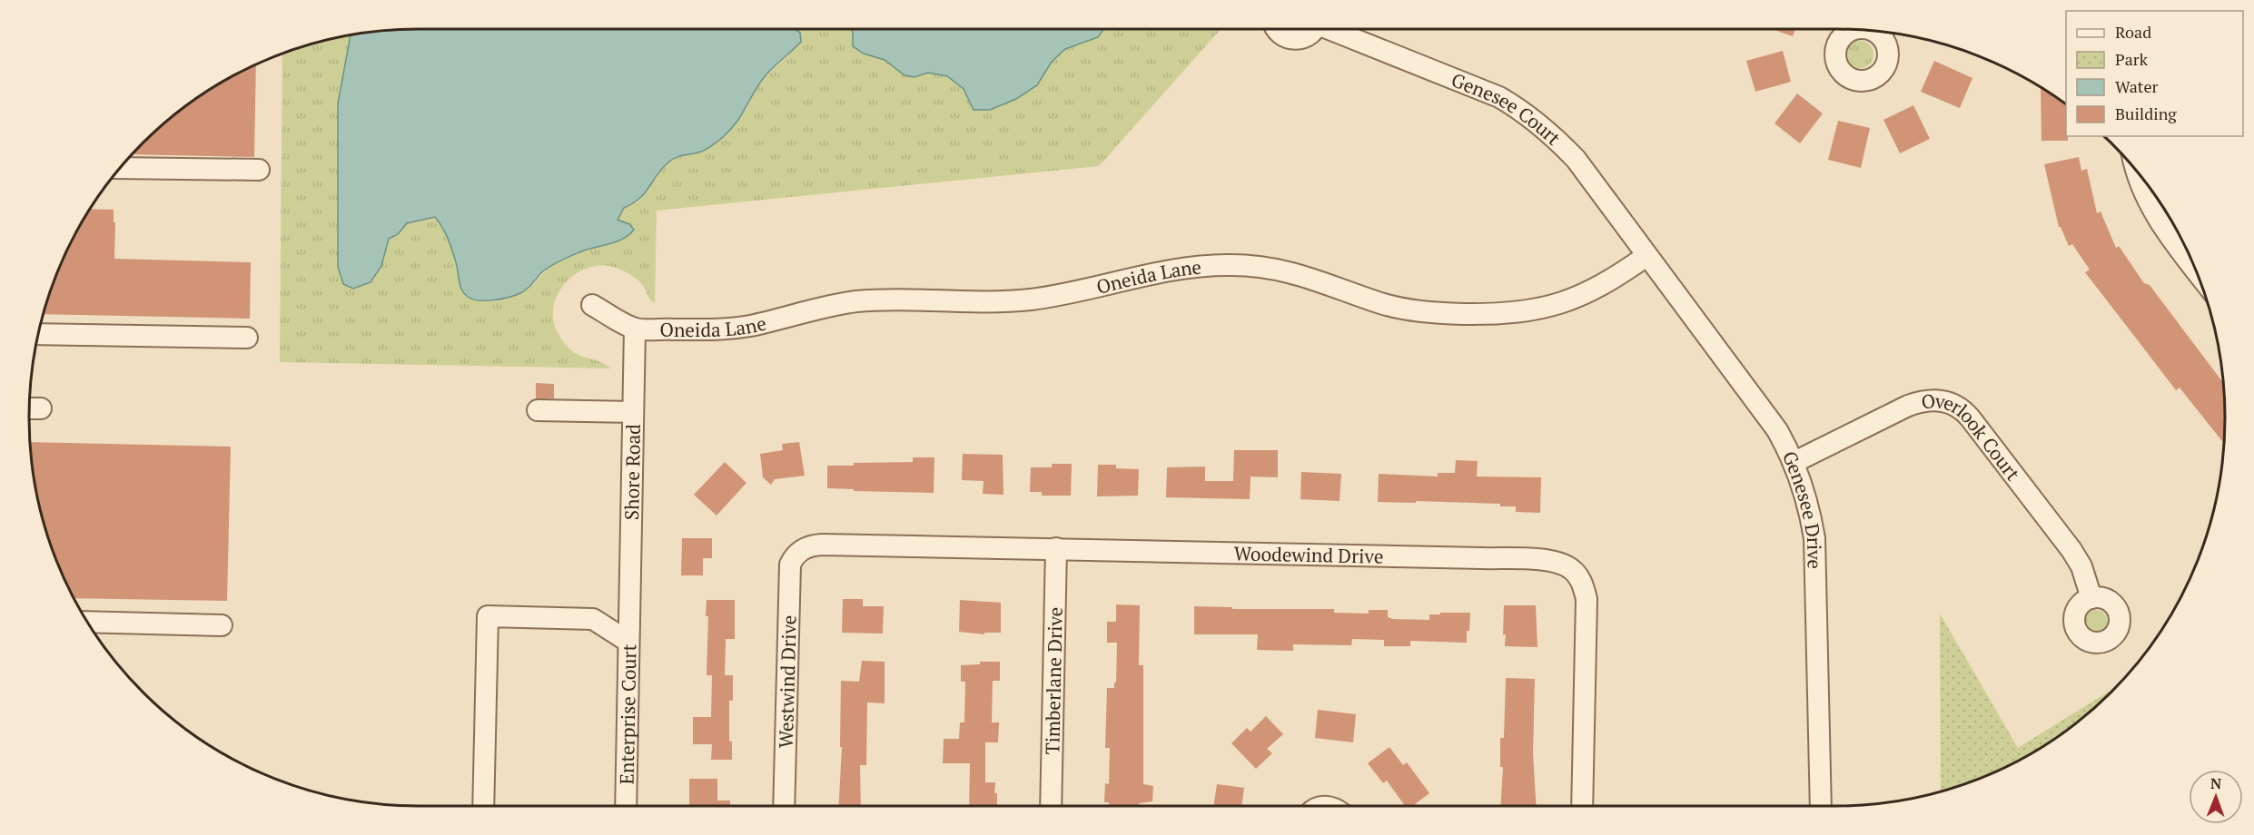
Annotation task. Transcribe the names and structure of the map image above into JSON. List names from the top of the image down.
{
  "streets": {
    "street": [
      "Genesee Court",
      "Oneida Lane",
      "Overlook Court",
      "Shore Road",
      "Genesee Drive",
      "Woodewind Drive",
      "Westwind Drive",
      "Timberlane Drive",
      "Enterprise Court"
    ]
  },
  "crossings": [
    ["Genesee Court", "Oneida Lane"],
    ["Genesee Court", "Genesee Drive"],
    ["Oneida Lane", "Shore Road"],
    ["Oneida Lane", "Genesee Drive"],
    ["Overlook Court", "Genesee Drive"],
    ["Shore Road", "Enterprise Court"],
    ["Woodewind Drive", "Westwind Drive"],
    ["Woodewind Drive", "Timberlane Drive"]
  ],
  "legend": [
    "Road",
    "Park",
    "Water",
    "Building"
  ],
  "north": "top"
}
